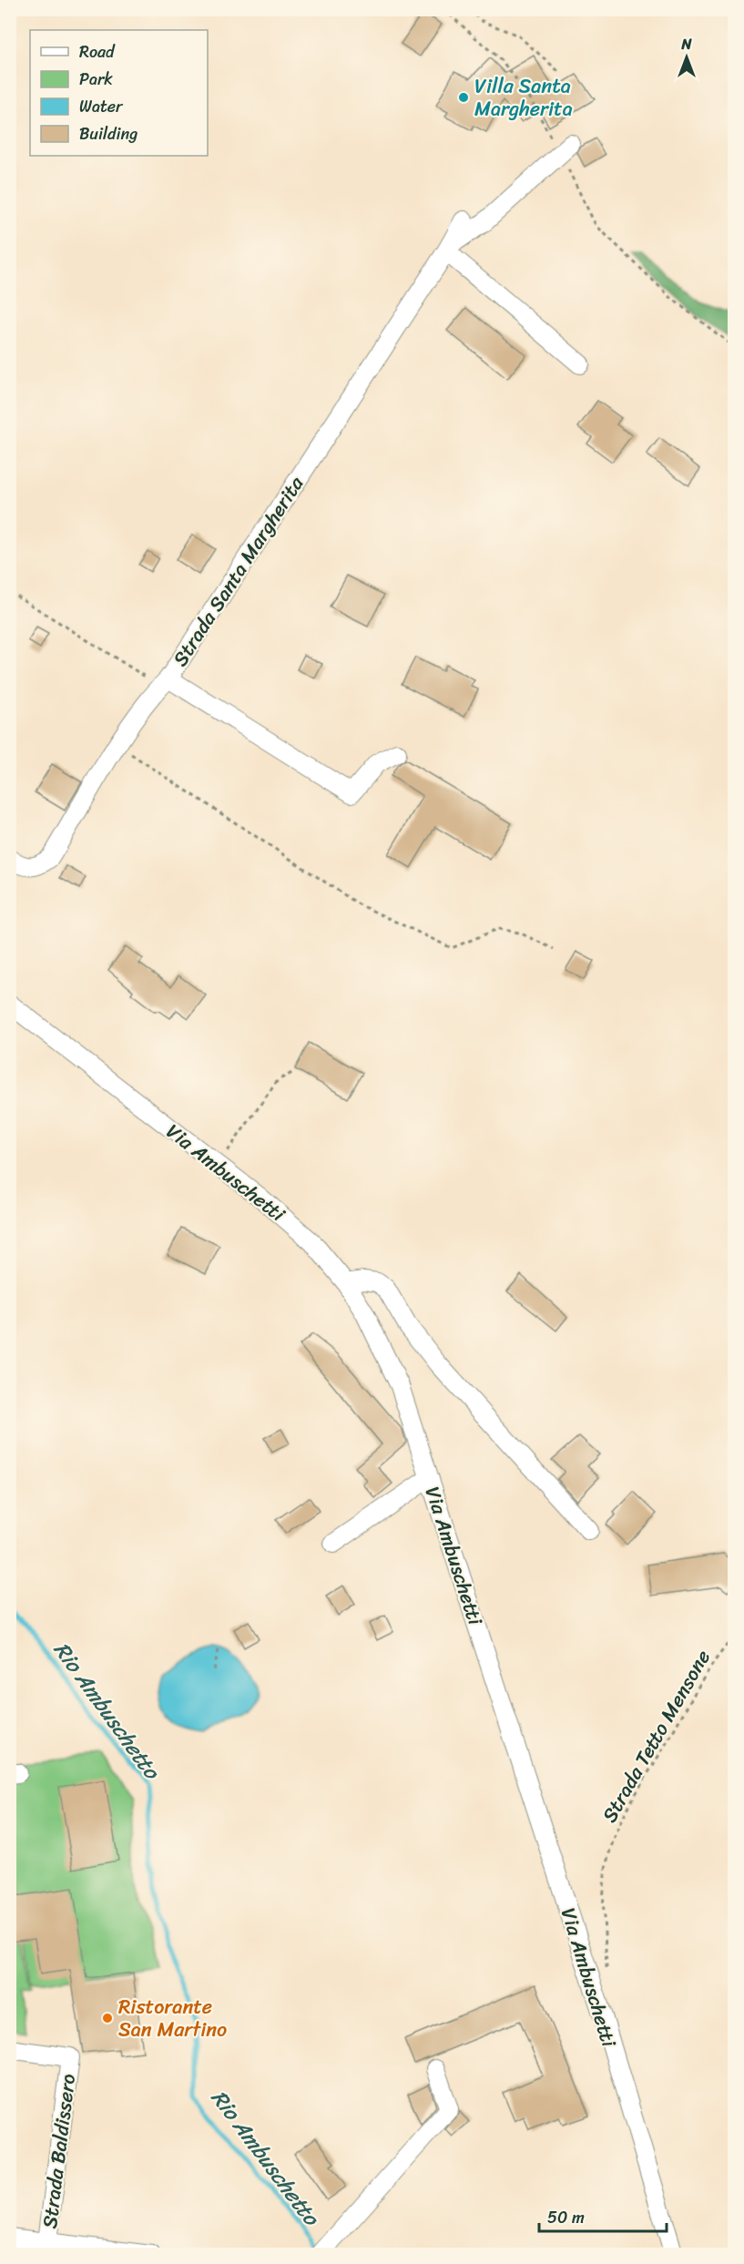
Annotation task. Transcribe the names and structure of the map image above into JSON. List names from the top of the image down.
{
  "streets": {
    "street": ["Strada Santa Margherita", "Via Ambuschetti", "Strada Baldissero"],
    "path": ["Strada Tetto Mensone"]
  },
  "water": ["Rio Ambuschetto"],
  "places": ["Villa Santa Margherita", "Ristorante San Martino"],
  "legend": [
    "Road",
    "Park",
    "Water",
    "Building"
  ],
  "scale_bar": "50 m",
  "north": "top"
}
